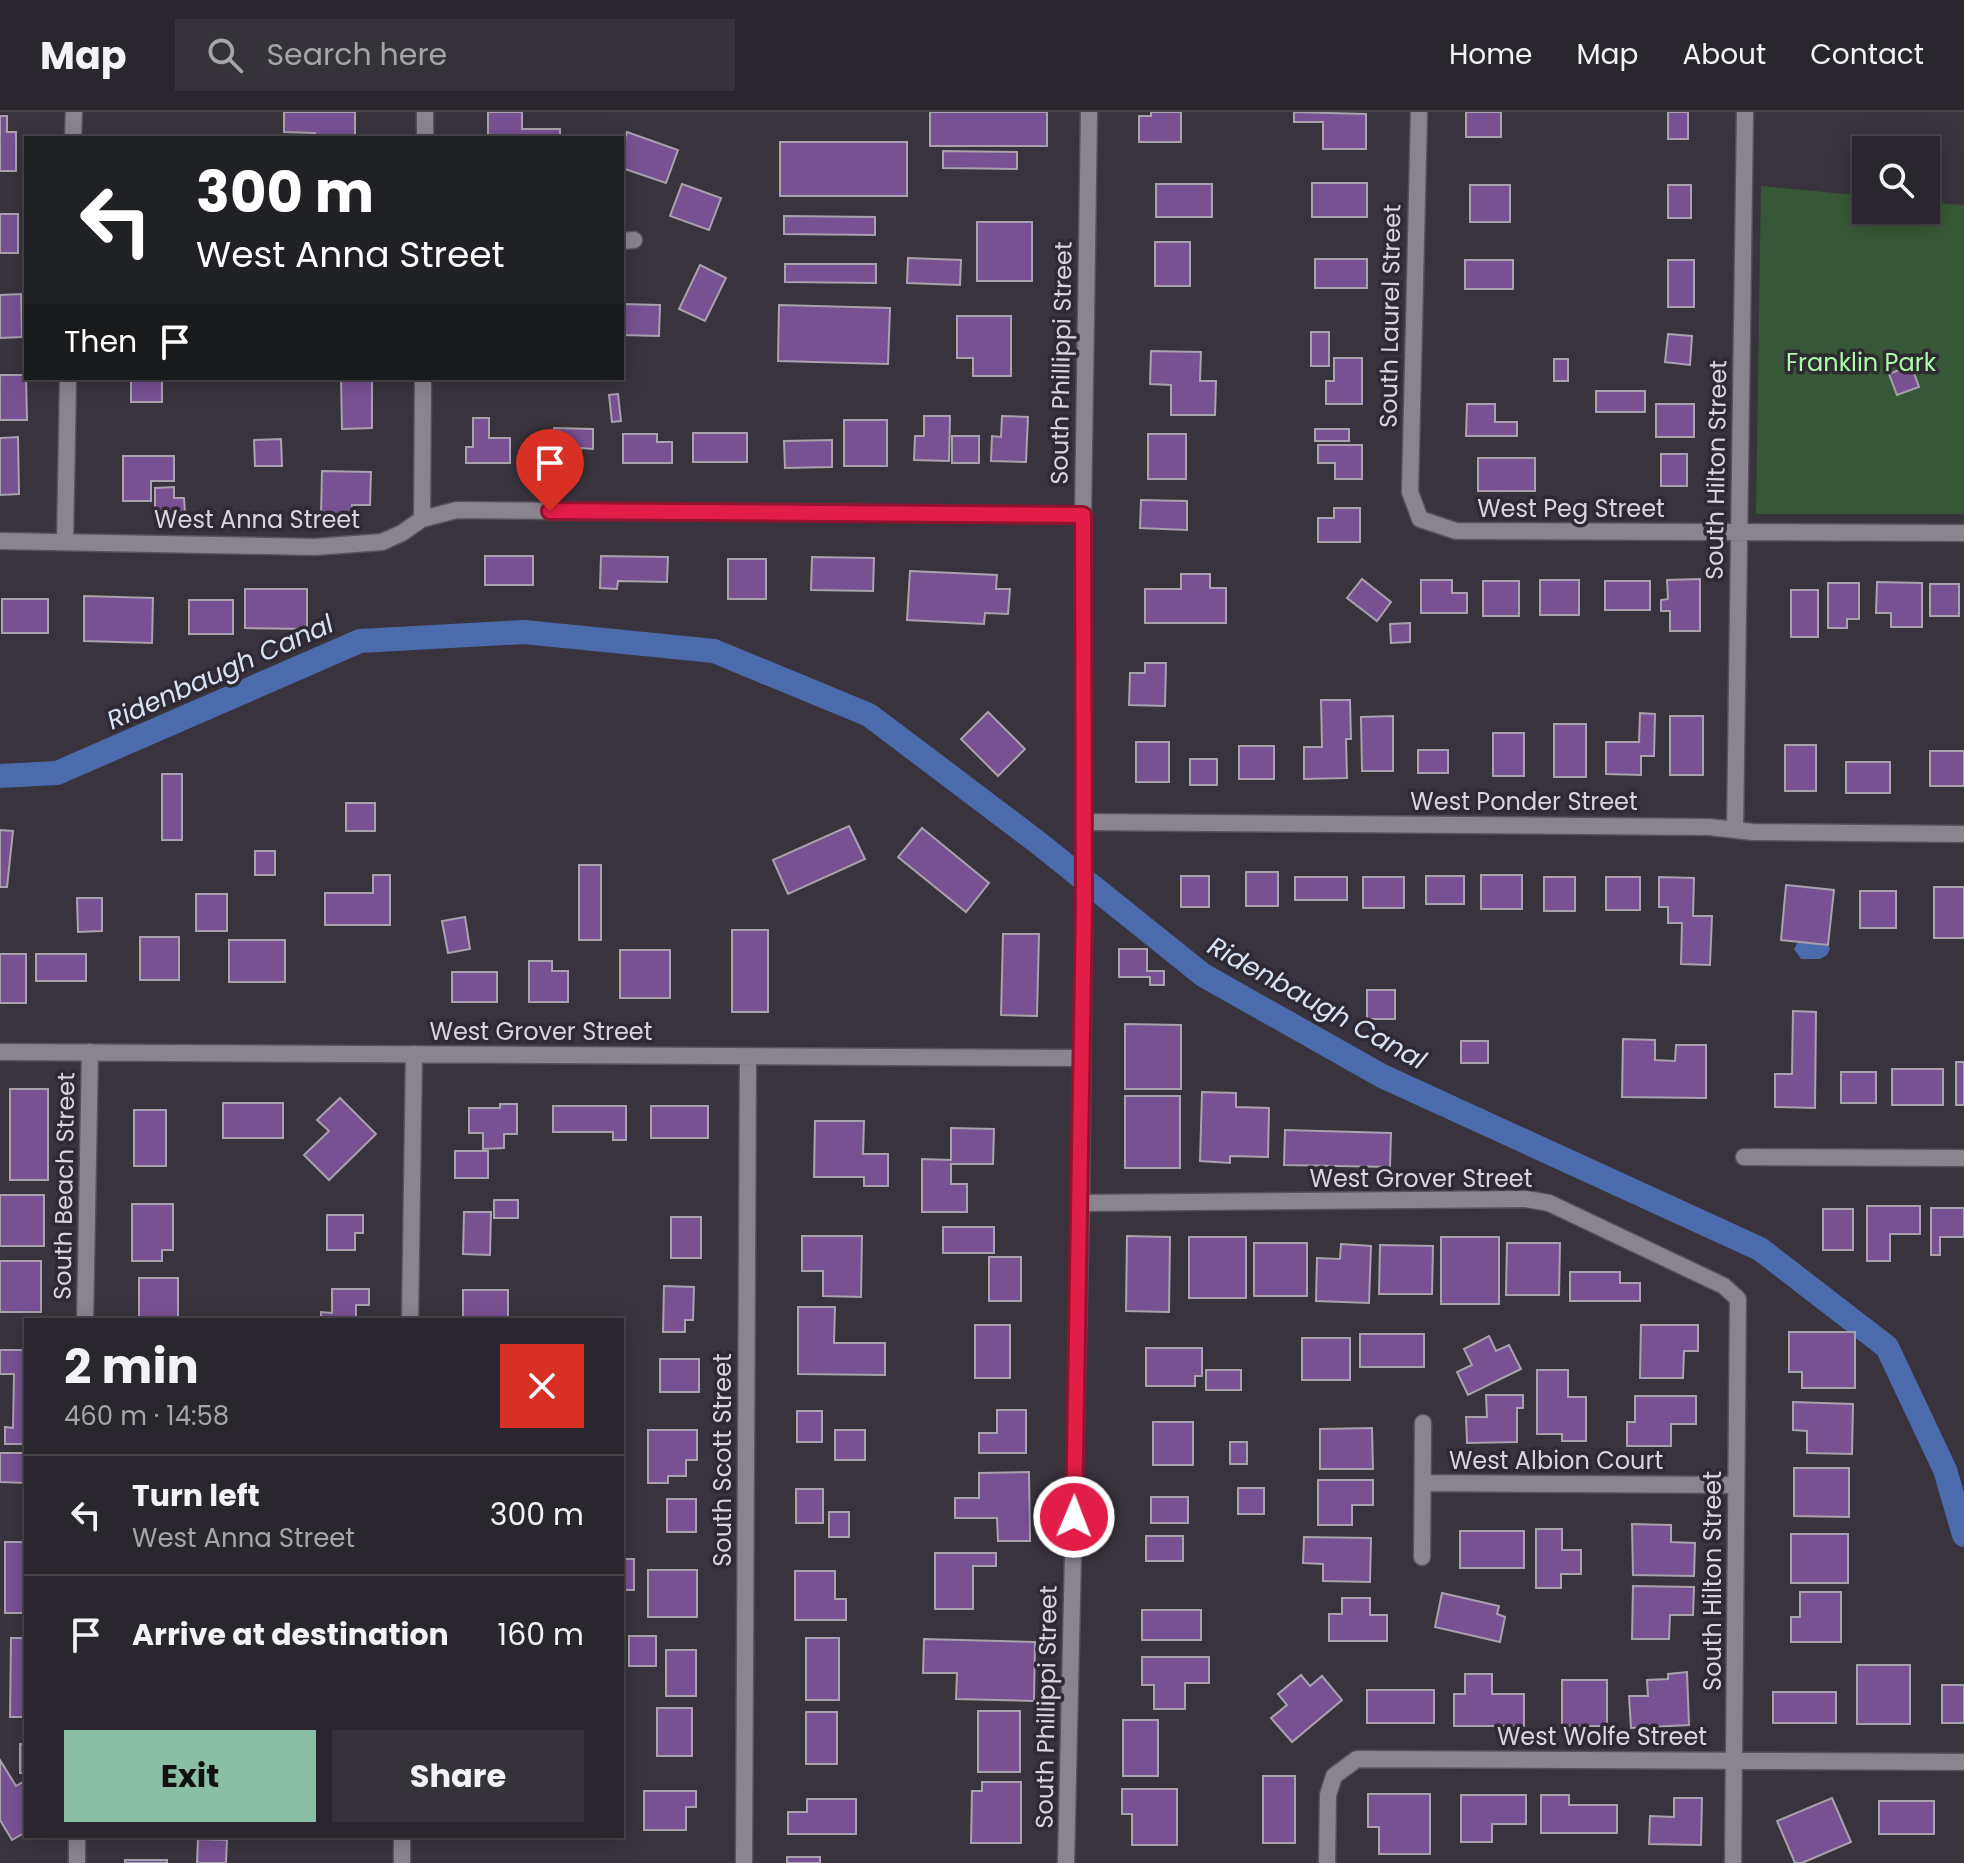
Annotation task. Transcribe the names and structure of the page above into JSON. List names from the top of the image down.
{
  "streets": {
    "street": [
      "South Laurel Street",
      "South Phillippi Street",
      "South Hilton Street",
      "West Peg Street",
      "West Anna Street",
      "West Ponder Street",
      "West Grover Street",
      "South Beach Street",
      "South Scott Street",
      "West Albion Court",
      "West Wolfe Street"
    ]
  },
  "crossings": [
    ["South Laurel Street", "West Peg Street"],
    ["South Phillippi Street", "West Anna Street"],
    ["South Phillippi Street", "West Ponder Street"],
    ["South Phillippi Street", "West Grover Street"],
    ["South Hilton Street", "West Peg Street"],
    ["South Hilton Street", "West Ponder Street"],
    ["South Hilton Street", "West Grover Street"],
    ["South Hilton Street", "West Albion Court"],
    ["South Hilton Street", "West Wolfe Street"],
    ["West Grover Street", "South Beach Street"],
    ["West Grover Street", "South Scott Street"]
  ],
  "water": ["Ridenbaugh Canal"],
  "parks": ["Franklin Park"],
  "page": {
    "header": "Map",
    "search": "Search here",
    "nav": [
      "Home",
      "Map",
      "About",
      "Contact"
    ],
    "turn": ["300 m", "West Anna Street"],
    "then": "Then",
    "heading": ["2 min", "460 m · 14:58"],
    "list": [
      {
        "name": "Turn left",
        "note": "West Anna Street",
        "value": "300 m"
      },
      {
        "name": "Arrive at destination",
        "value": "160 m"
      }
    ],
    "buttons": ["Exit", "Share"]
  }
}
